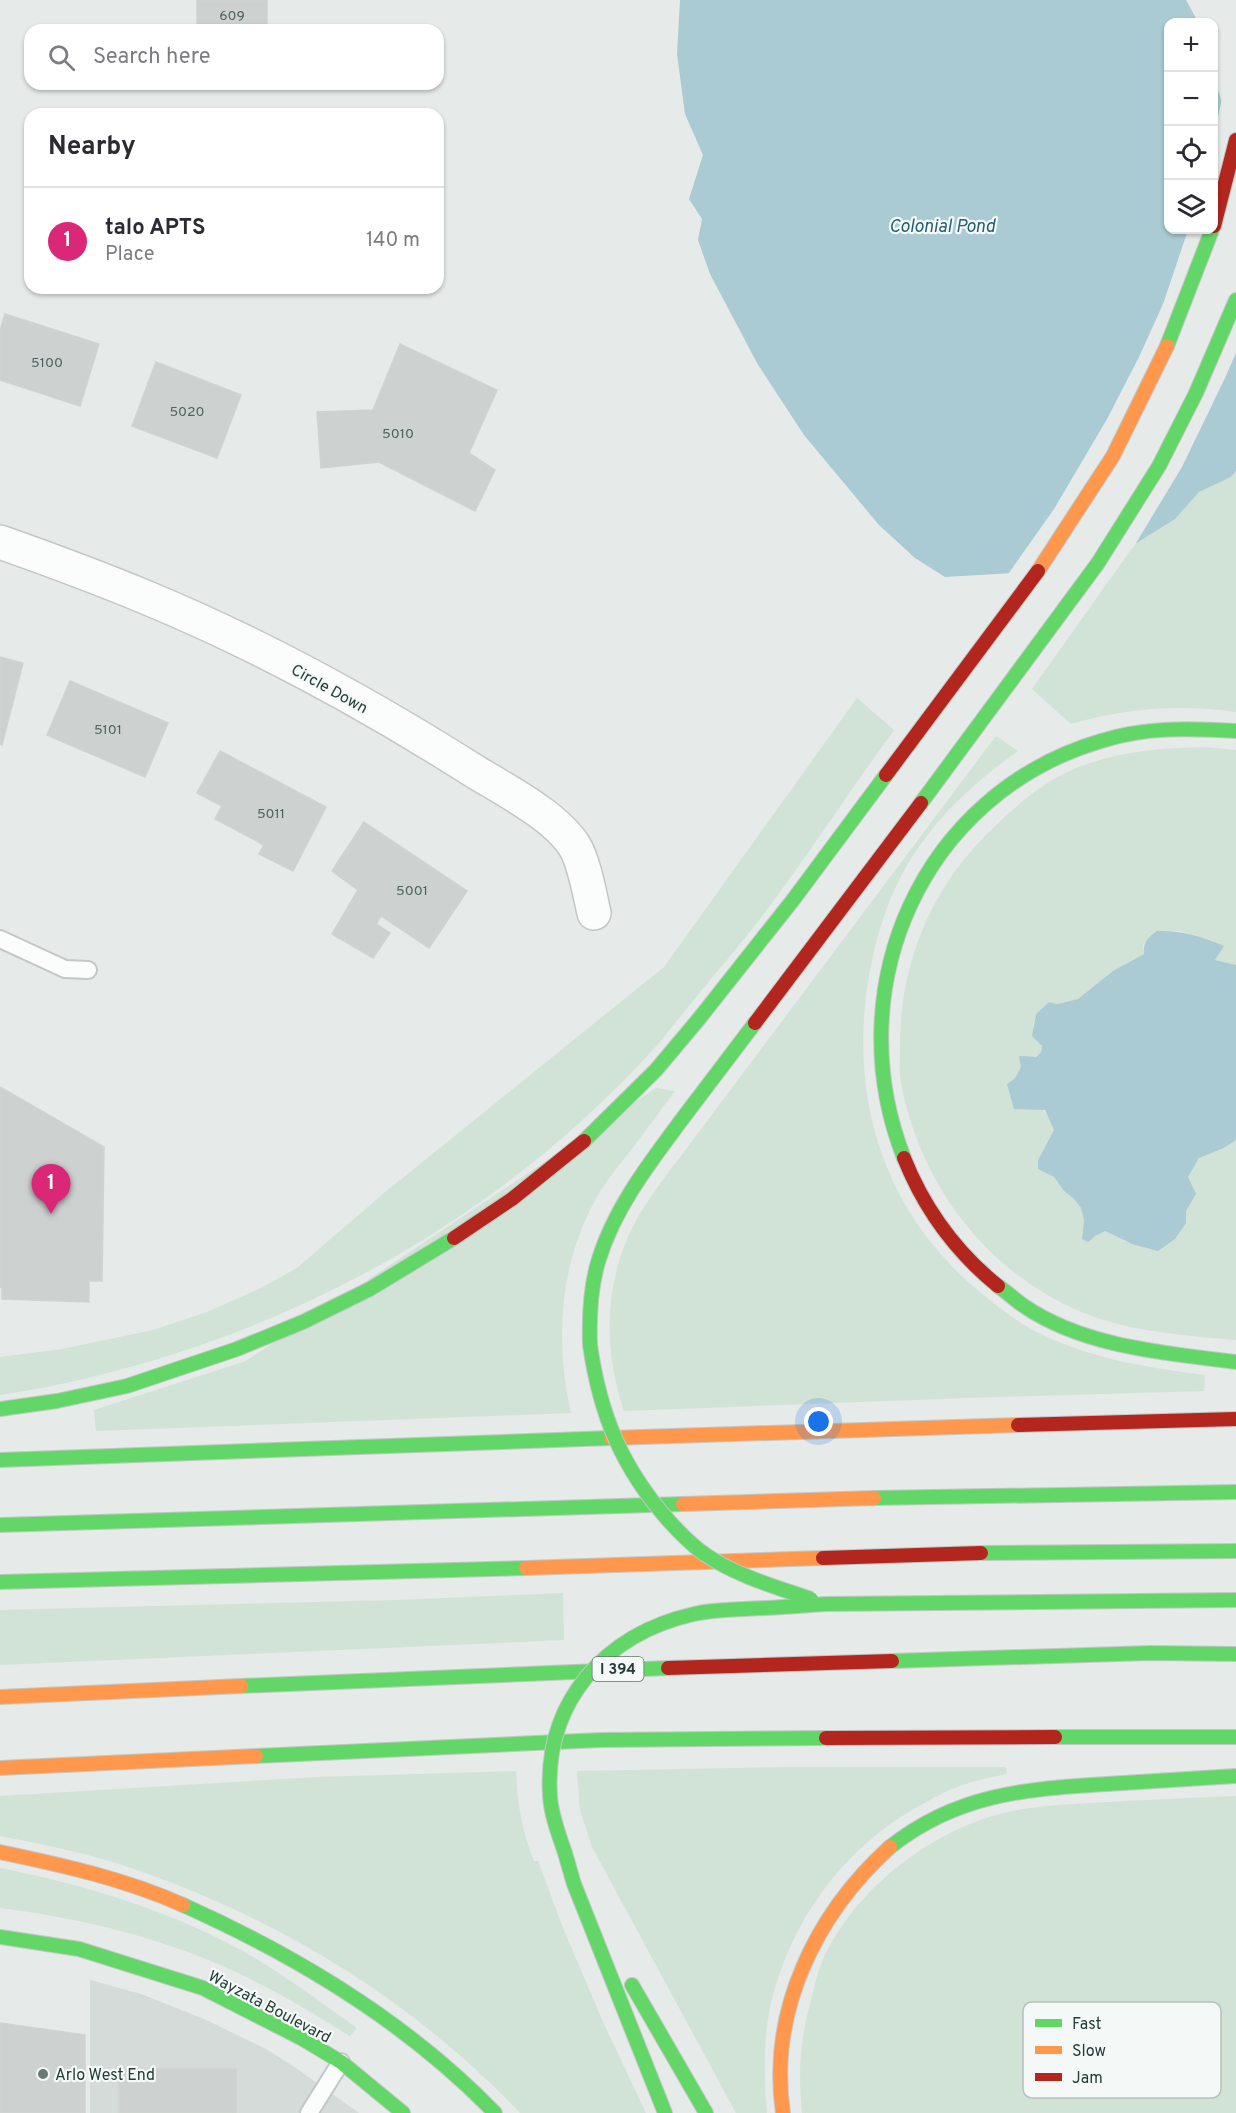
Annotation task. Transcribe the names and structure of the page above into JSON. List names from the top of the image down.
{
  "streets": {
    "main road": ["I 394", "Wayzata Boulevard"],
    "street": ["Circle Down"]
  },
  "water": ["Colonial Pond"],
  "places": ["Arlo West End"],
  "house_numbers": [
    "609",
    "5100",
    "5020",
    "5010",
    "5101",
    "5011",
    "5001"
  ],
  "legend": ["Fast", "Slow", "Jam"],
  "page": {
    "map_buttons": ["+", "−"],
    "search": "Search here",
    "heading": "Nearby",
    "list": [
      {
        "mark": "1",
        "name": "talo APTS",
        "note": "Place",
        "value": "140 m"
      }
    ],
    "pins": "1"
  }
}
